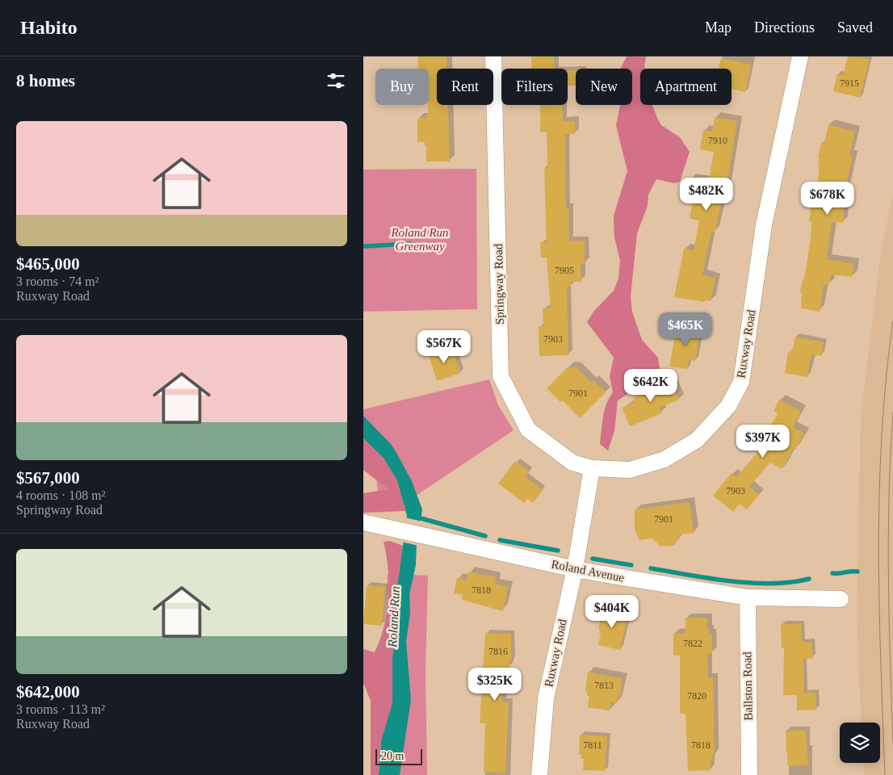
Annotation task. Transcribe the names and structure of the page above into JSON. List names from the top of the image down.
{
  "streets": {
    "street": [
      "Springway Road",
      "Ruxway Road",
      "Roland Avenue",
      "Ballston Road"
    ]
  },
  "crossings": [
    ["Springway Road", "Ruxway Road"],
    ["Ruxway Road", "Roland Avenue"],
    ["Roland Avenue", "Ballston Road"]
  ],
  "water": ["Roland Run"],
  "parks": ["Roland Run Greenway"],
  "house_numbers": [
    "7915",
    "7910",
    "7905",
    "7903",
    "7901",
    "7903",
    "7901",
    "7818",
    "7822",
    "7816",
    "7813",
    "7820",
    "7811",
    "7818"
  ],
  "scale_bar": "20 m",
  "page": {
    "header": "Habito",
    "nav": ["Map", "Directions", "Saved"],
    "heading": "8 homes",
    "chip": [
      "Buy",
      "Rent",
      "Filters",
      "New",
      "Apartment"
    ],
    "list": [
      {
        "name": "$465,000",
        "note": "3 rooms · 74 m² · Ruxway Road"
      },
      {
        "name": "$567,000",
        "note": "4 rooms · 108 m² · Springway Road"
      },
      {
        "name": "$642,000",
        "note": "3 rooms · 113 m² · Ruxway Road"
      }
    ],
    "price": [
      "$482K",
      "$678K",
      "$465K",
      "$567K",
      "$642K",
      "$397K",
      "$404K",
      "$325K"
    ],
    "scale": "20 m"
  }
}
